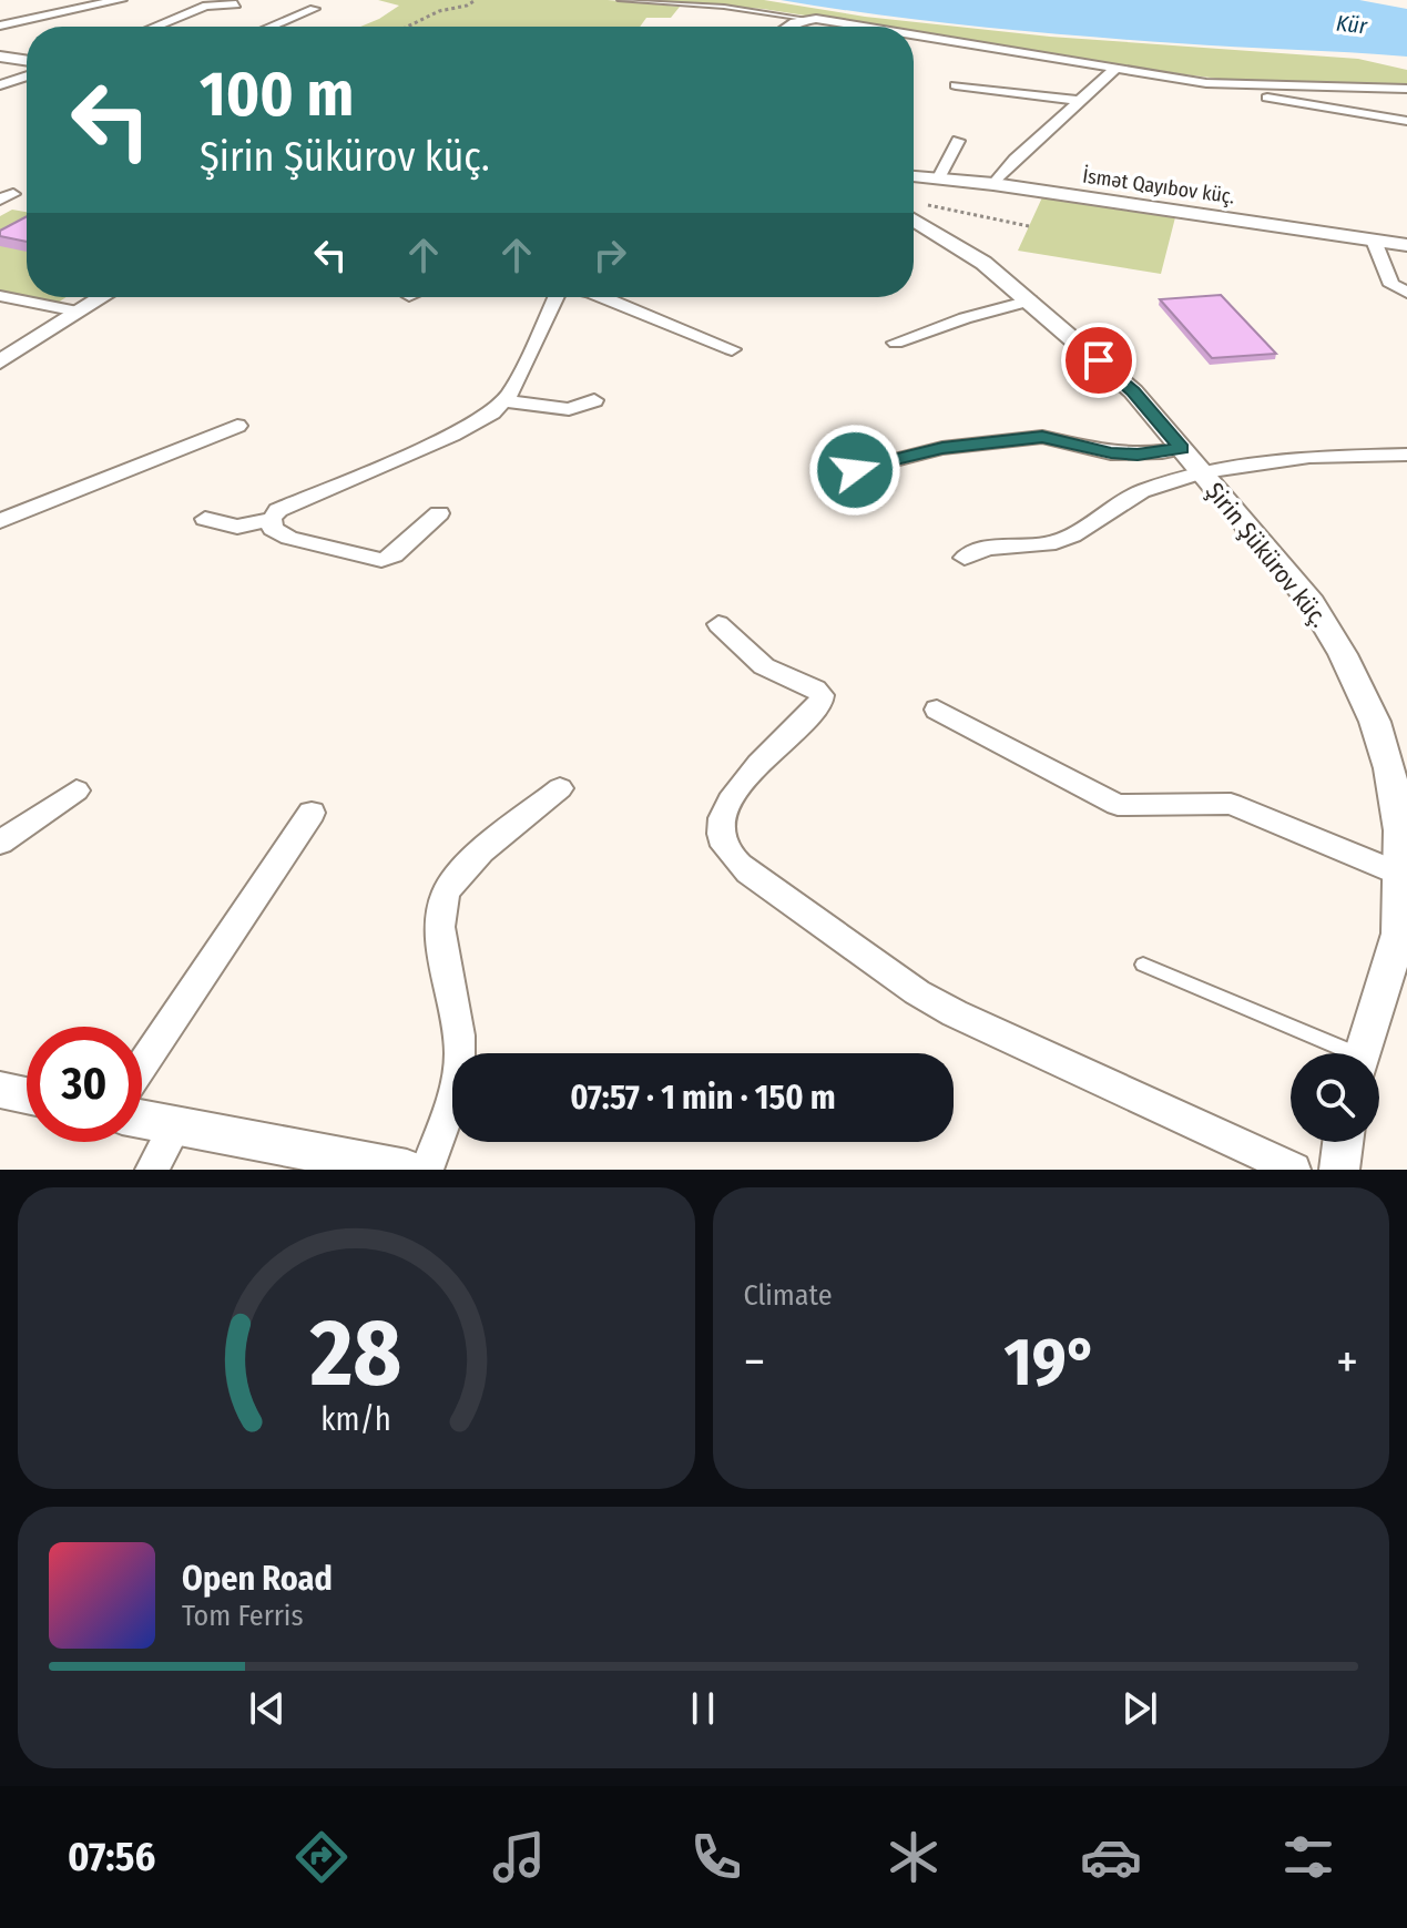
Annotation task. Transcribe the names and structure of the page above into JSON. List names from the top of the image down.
{
  "streets": {
    "street": ["İsmət Qayıbov küç.", "Şirin Şükürov küç."]
  },
  "water": ["Kür"],
  "page": {
    "turn": ["100 m", "Şirin Şükürov küç."],
    "limit": "30",
    "trip": "07:57 · 1 min · 150 m",
    "tile": "Climate",
    "heat": ["−", "19°", "+"],
    "song": ["Open Road", "Tom Ferris"],
    "tabs": "07:56",
    "gauge": ["28", "km/h"]
  }
}
